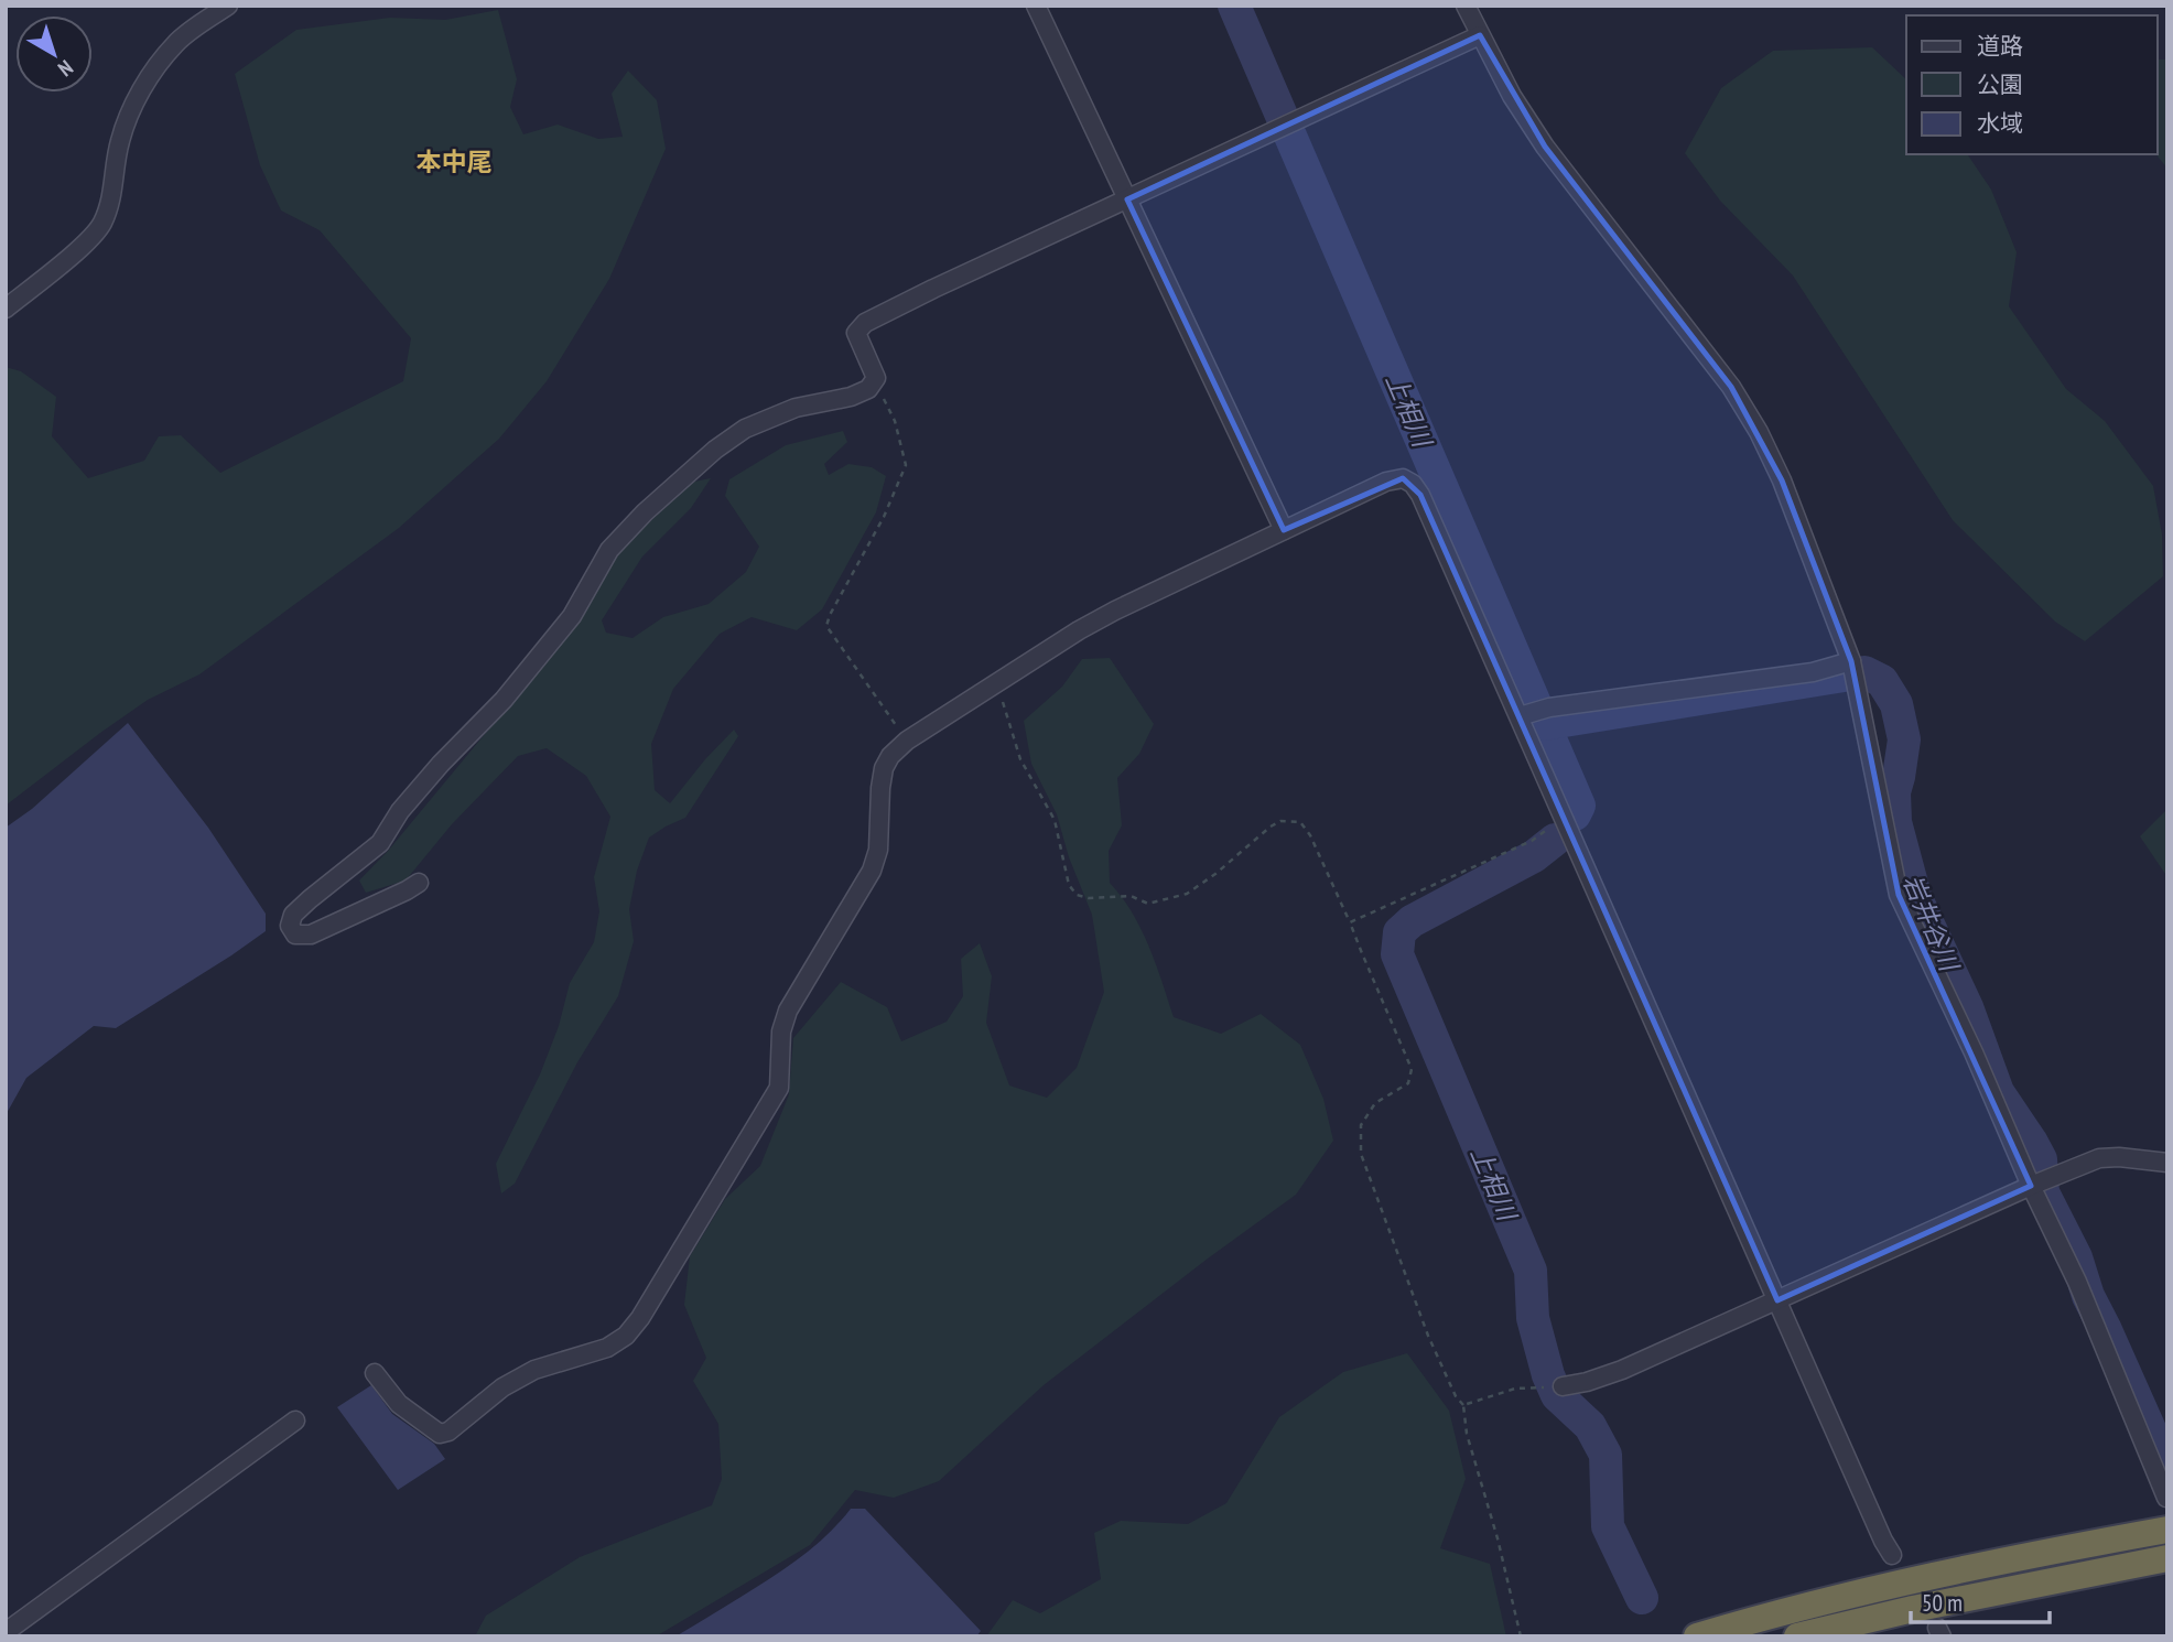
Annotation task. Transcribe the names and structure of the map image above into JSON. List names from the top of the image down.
{
  "districts": ["本中尾"],
  "water": ["上相川", "岩井谷川"],
  "legend": ["道路", "公園", "水域"],
  "scale_bar": "50 m",
  "north": "bottom right"
}
